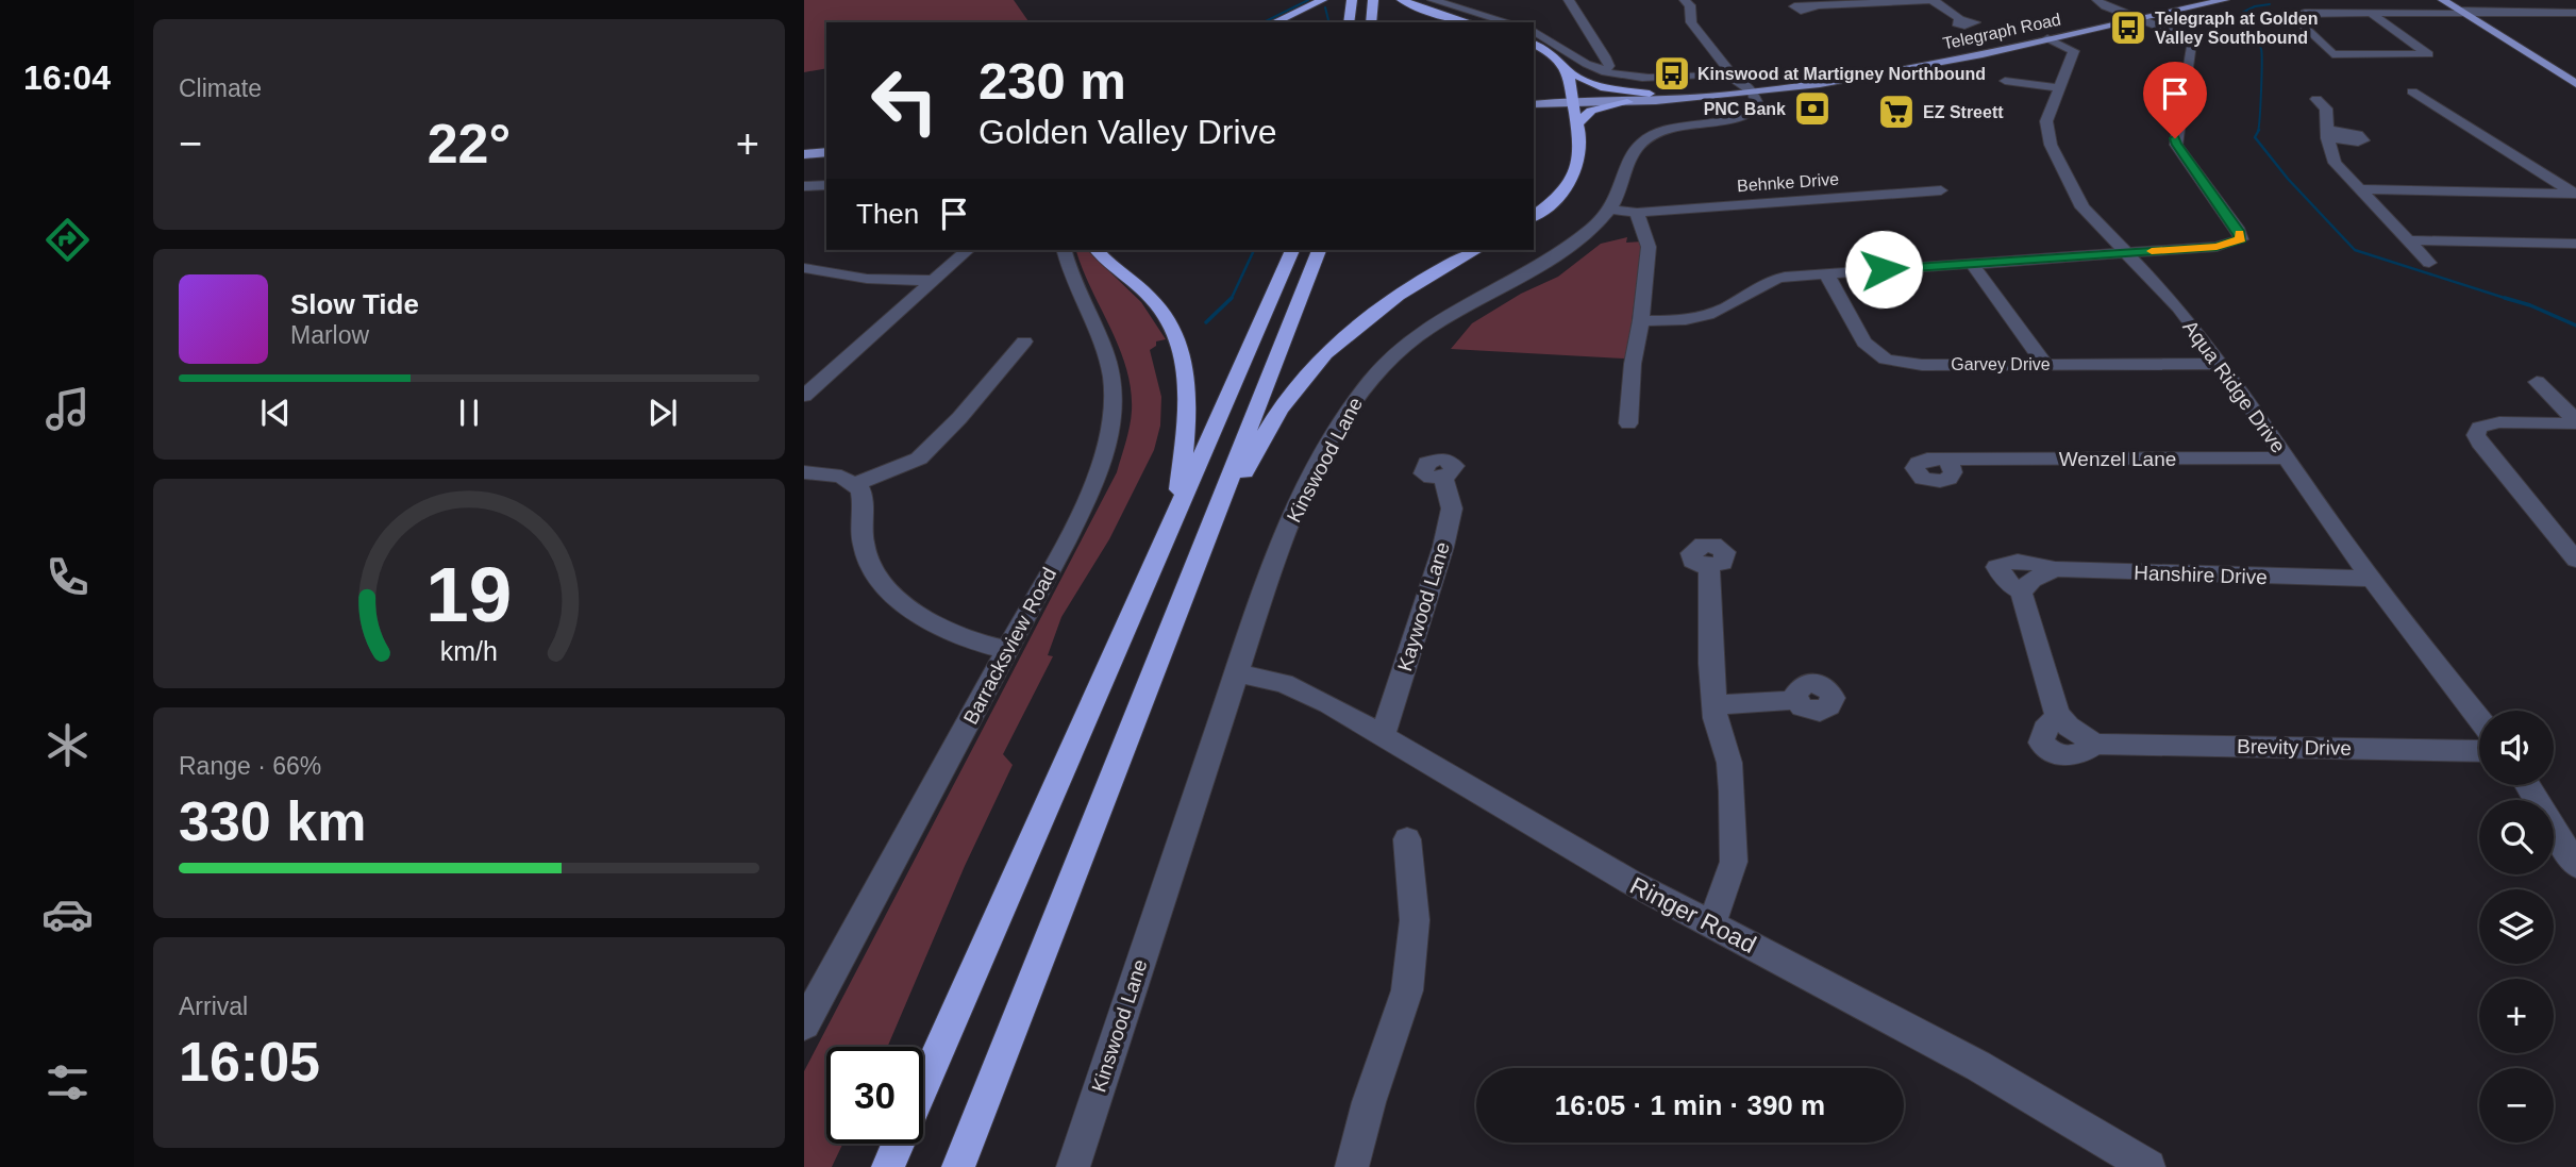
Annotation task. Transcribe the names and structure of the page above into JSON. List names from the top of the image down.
{
  "streets": {
    "main road": ["Telegraph Road"],
    "street": [
      "Behnke Drive",
      "Garvey Drive",
      "Aqua Ridge Drive",
      "Wenzel Lane",
      "Kinswood Lane",
      "Hanshire Drive",
      "Kaywood Lane",
      "Barracksview Road",
      "Brevity Drive",
      "Ringer Road"
    ]
  },
  "crossings": [
    ["Telegraph Road", "Aqua Ridge Drive"],
    ["Telegraph Road", "Kinswood Lane"],
    ["Behnke Drive", "Kinswood Lane"],
    ["Garvey Drive", "Aqua Ridge Drive"],
    ["Aqua Ridge Drive", "Wenzel Lane"],
    ["Aqua Ridge Drive", "Hanshire Drive"],
    ["Kinswood Lane", "Ringer Road"],
    ["Hanshire Drive", "Brevity Drive"],
    ["Kaywood Lane", "Ringer Road"]
  ],
  "places": {
    "bus stop": ["Telegraph at Golden Valley Southbound", "Kinswood at Martigney Northbound"],
    "bank": ["PNC Bank"],
    "supermarket": ["EZ Streett"]
  },
  "page": {
    "tabs": "16:04",
    "tile": [
      "Climate",
      ["Range · 66%", "330 km"],
      ["Arrival", "16:05"]
    ],
    "turn": ["230 m", "Golden Valley Drive"],
    "heat": ["−", "22°", "+"],
    "then": "Then",
    "song": ["Slow Tide", "Marlow"],
    "map_buttons": ["+", "−"],
    "limit": "30",
    "trip": "16:05 · 1 min · 390 m",
    "gauge": ["19", "km/h"]
  }
}
